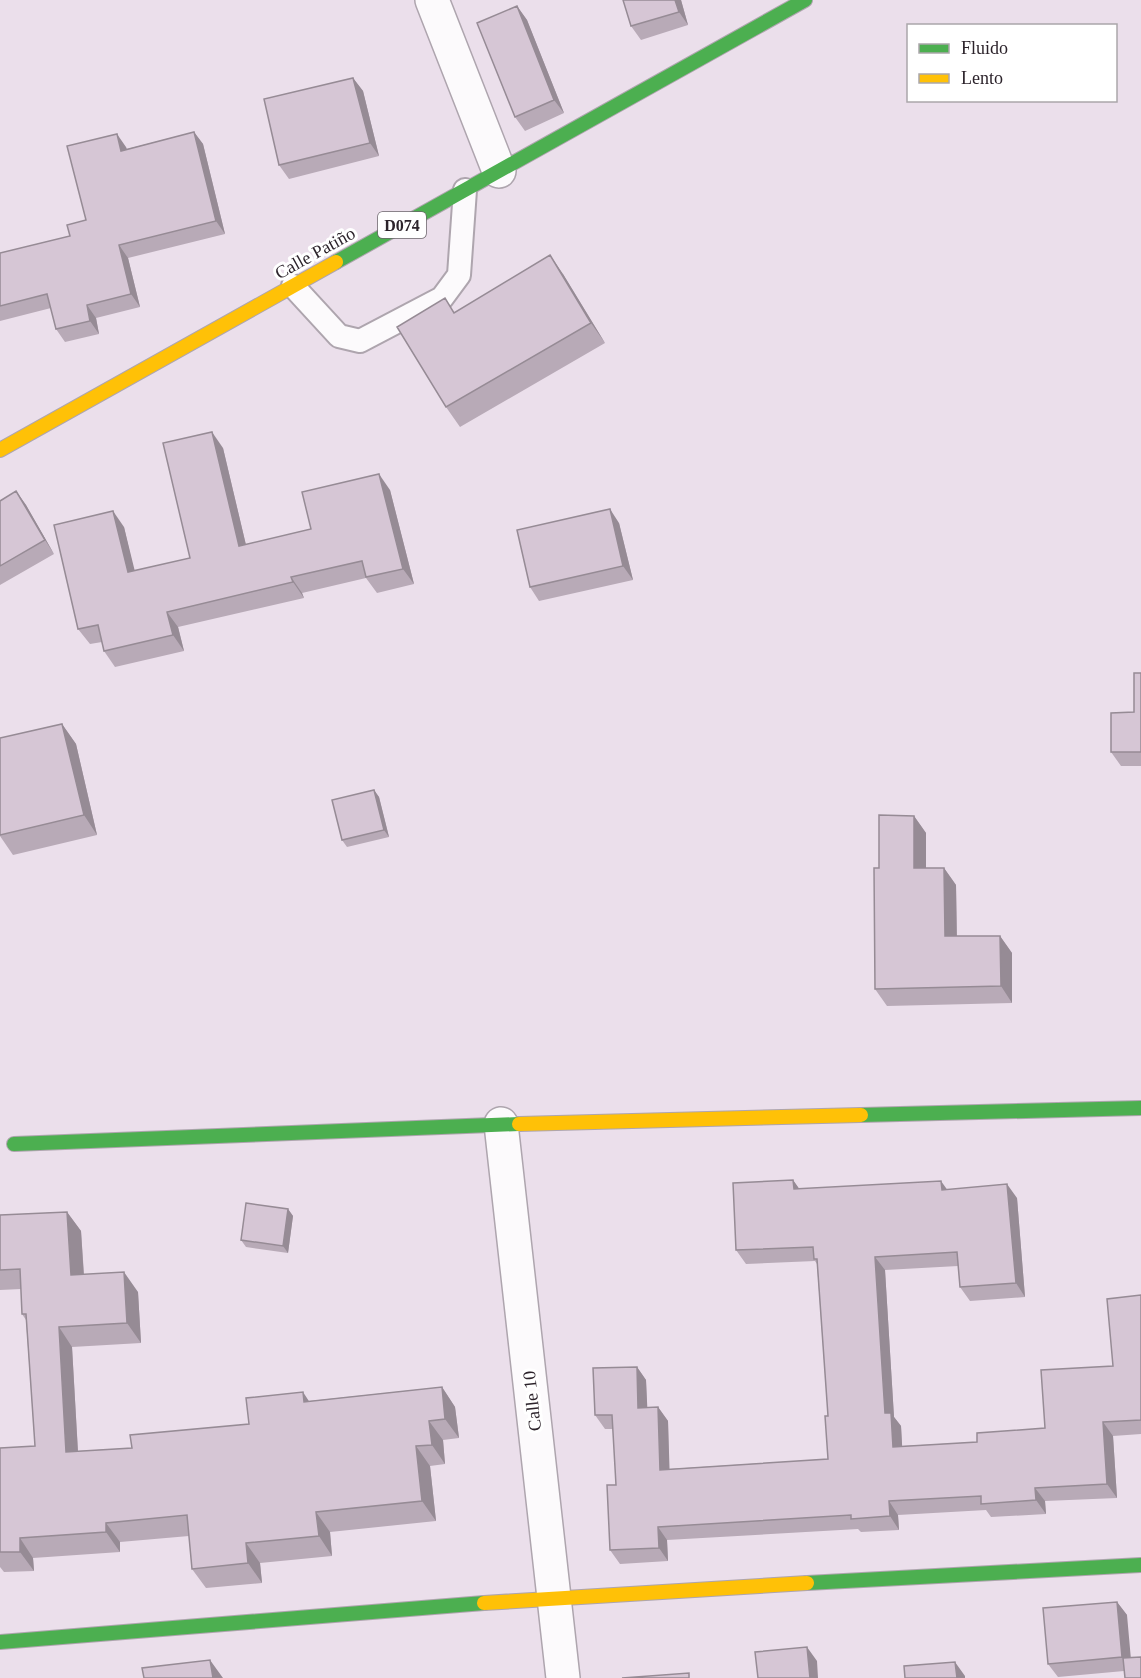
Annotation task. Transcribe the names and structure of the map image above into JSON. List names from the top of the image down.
{
  "streets": {
    "street": ["D074", "Calle Patiño", "Calle 10"]
  },
  "legend": ["Fluido", "Lento"]
}
